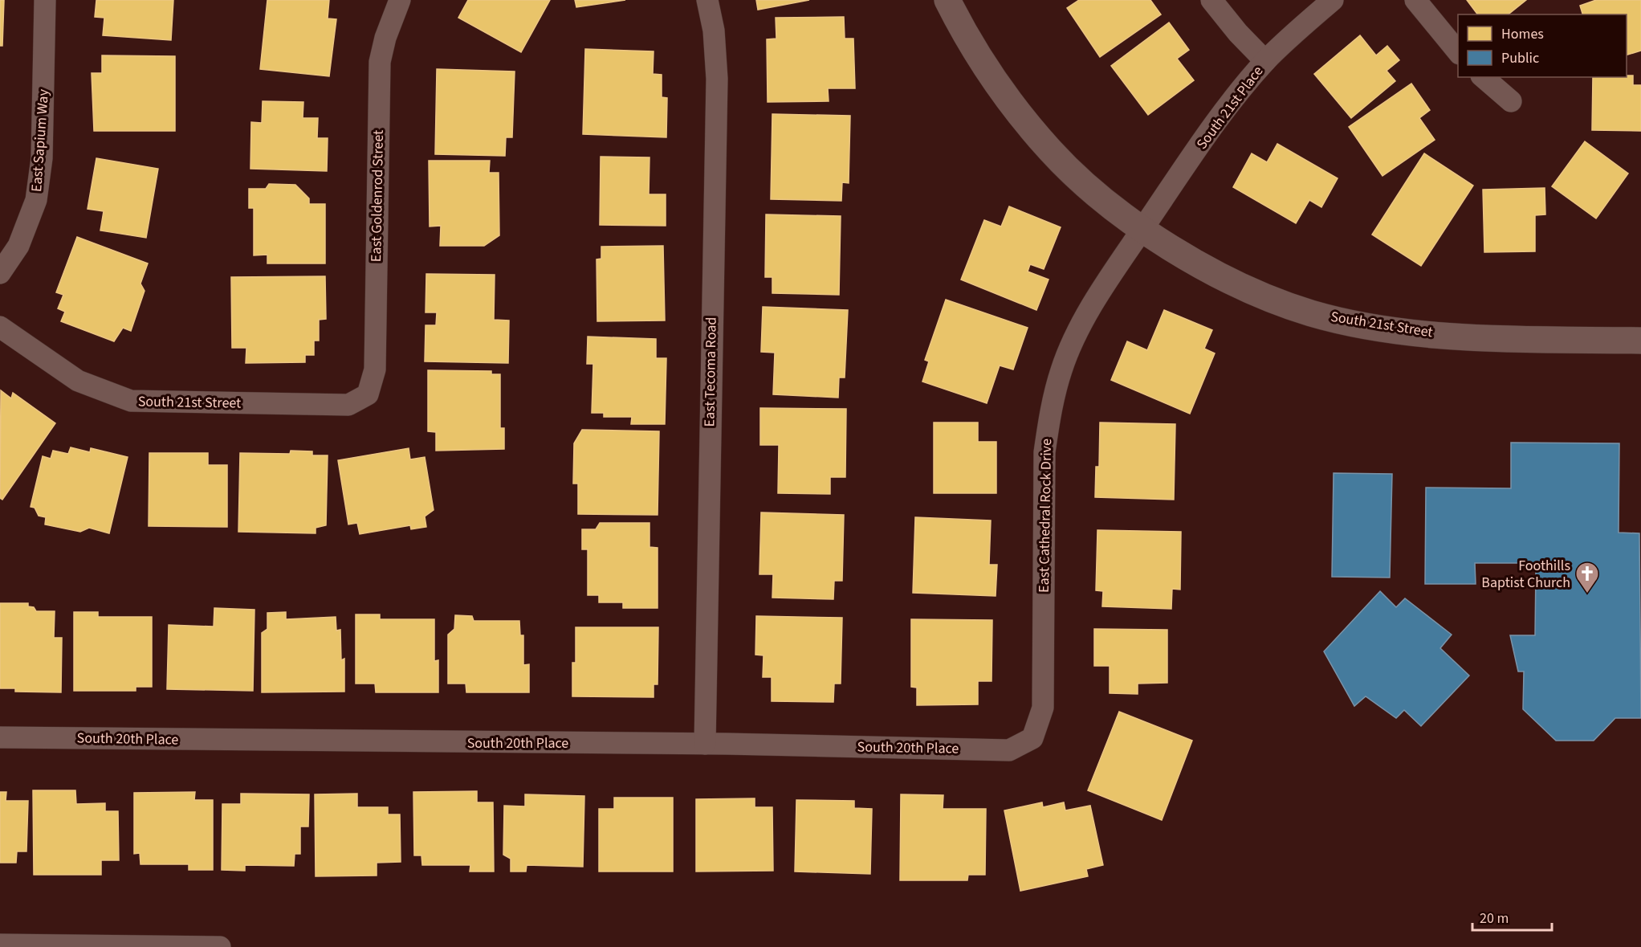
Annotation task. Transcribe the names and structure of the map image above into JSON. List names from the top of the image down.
{
  "streets": {
    "street": [
      "South 21st Place",
      "East Sapium Way",
      "East Goldenrod Street",
      "South 21st Street",
      "East Tecoma Road",
      "East Cathedral Rock Drive",
      "South 20th Place"
    ]
  },
  "crossings": [
    ["South 21st Place", "South 21st Street"],
    ["South 21st Place", "East Cathedral Rock Drive"],
    ["East Goldenrod Street", "South 21st Street"],
    ["South 21st Street", "East Cathedral Rock Drive"],
    ["East Tecoma Road", "South 20th Place"],
    ["East Cathedral Rock Drive", "South 20th Place"]
  ],
  "places": {
    "church": ["Foothills Baptist Church"]
  },
  "legend": ["Homes", "Public"],
  "scale_bar": "20 m"
}
